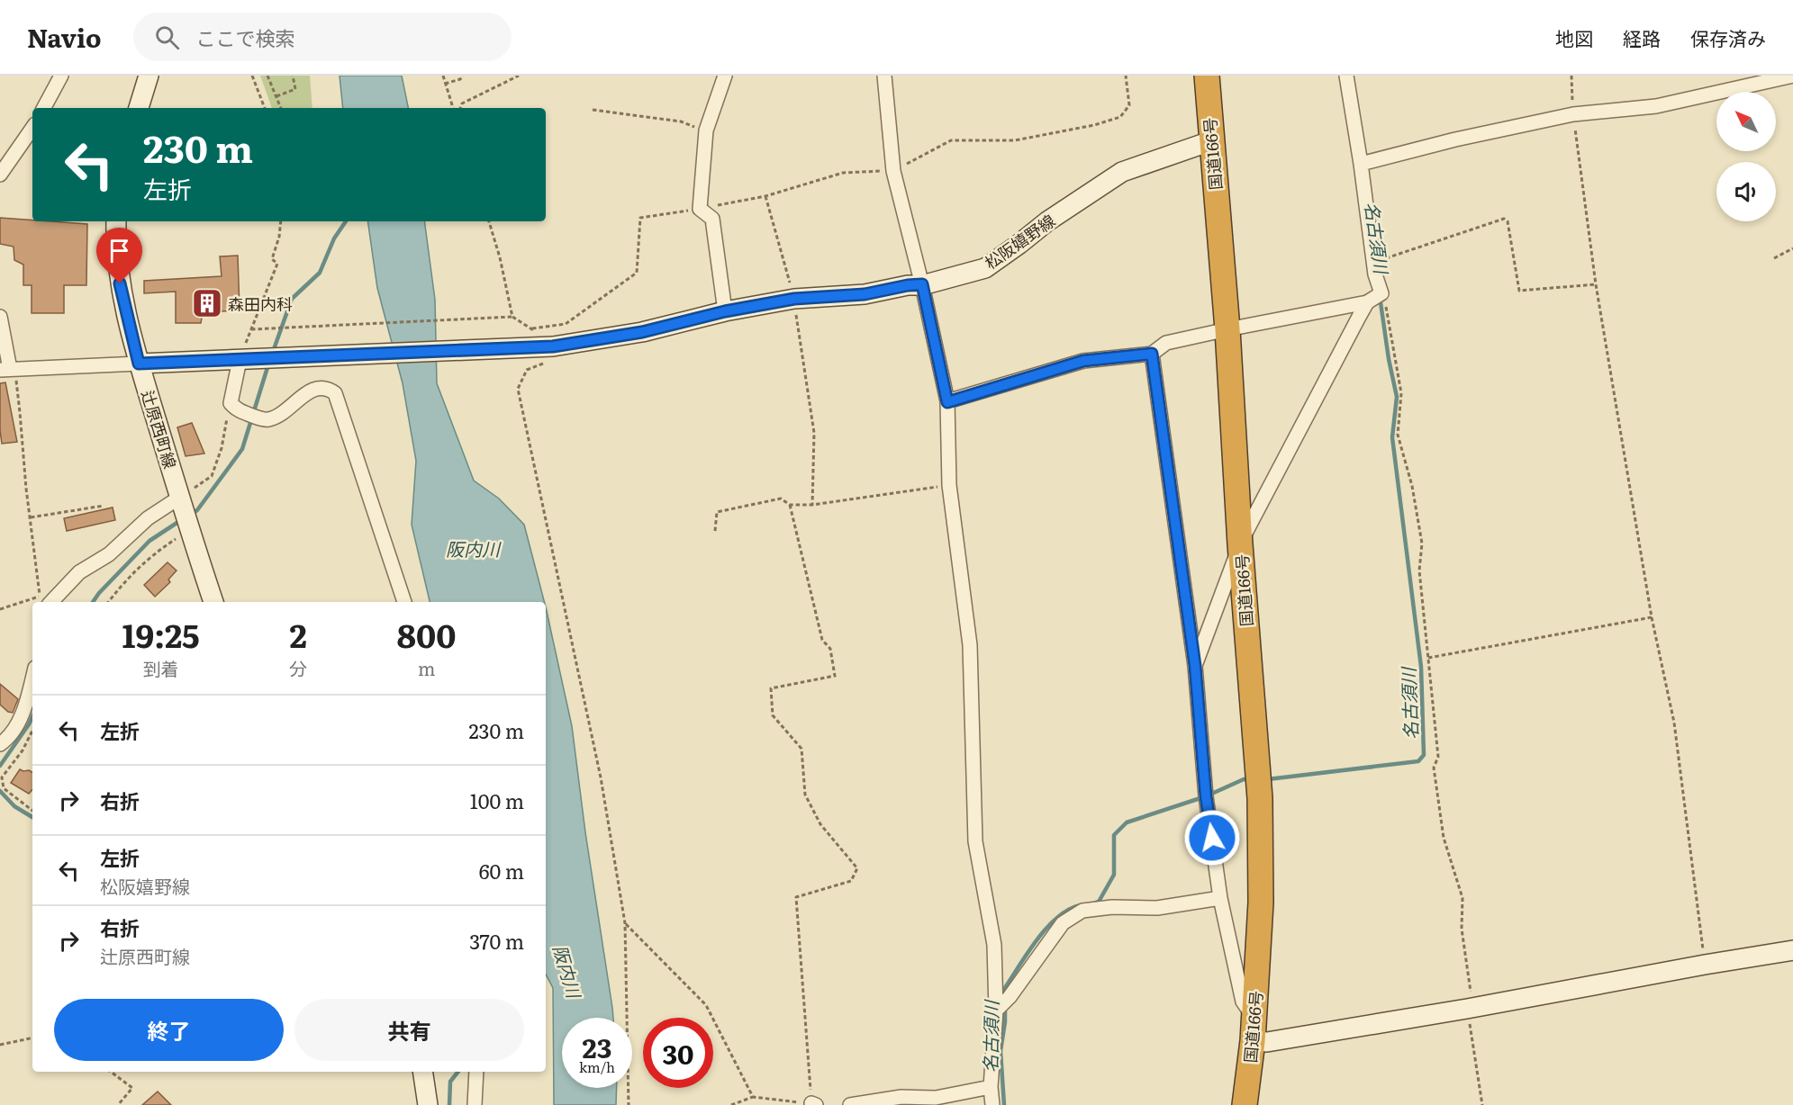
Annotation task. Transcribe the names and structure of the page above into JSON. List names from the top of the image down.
{
  "streets": {
    "highway": ["国道166号"],
    "main road": ["松阪嬉野線", "辻原西町線"]
  },
  "crossings": [
    ["国道166号", "松阪嬉野線"],
    ["松阪嬉野線", "辻原西町線"]
  ],
  "water": ["名古須川", "阪内川"],
  "places": {
    "building": ["森田内科"]
  },
  "north": "top left",
  "page": {
    "header": "Navio",
    "search": "ここで検索",
    "nav": ["地図", "経路", "保存済み"],
    "turn": ["230 m", "左折"],
    "eta": [
      "19:25",
      "到着",
      "2",
      "分",
      "800",
      "m"
    ],
    "list": [
      {
        "name": "左折",
        "value": "230 m"
      },
      {
        "name": "右折",
        "value": "100 m"
      },
      {
        "name": "左折",
        "note": "松阪嬉野線",
        "value": "60 m"
      },
      {
        "name": "右折",
        "note": "辻原西町線",
        "value": "370 m"
      }
    ],
    "buttons": ["終了", "共有"],
    "speed": "23 km/h",
    "limit": "30"
  }
}
